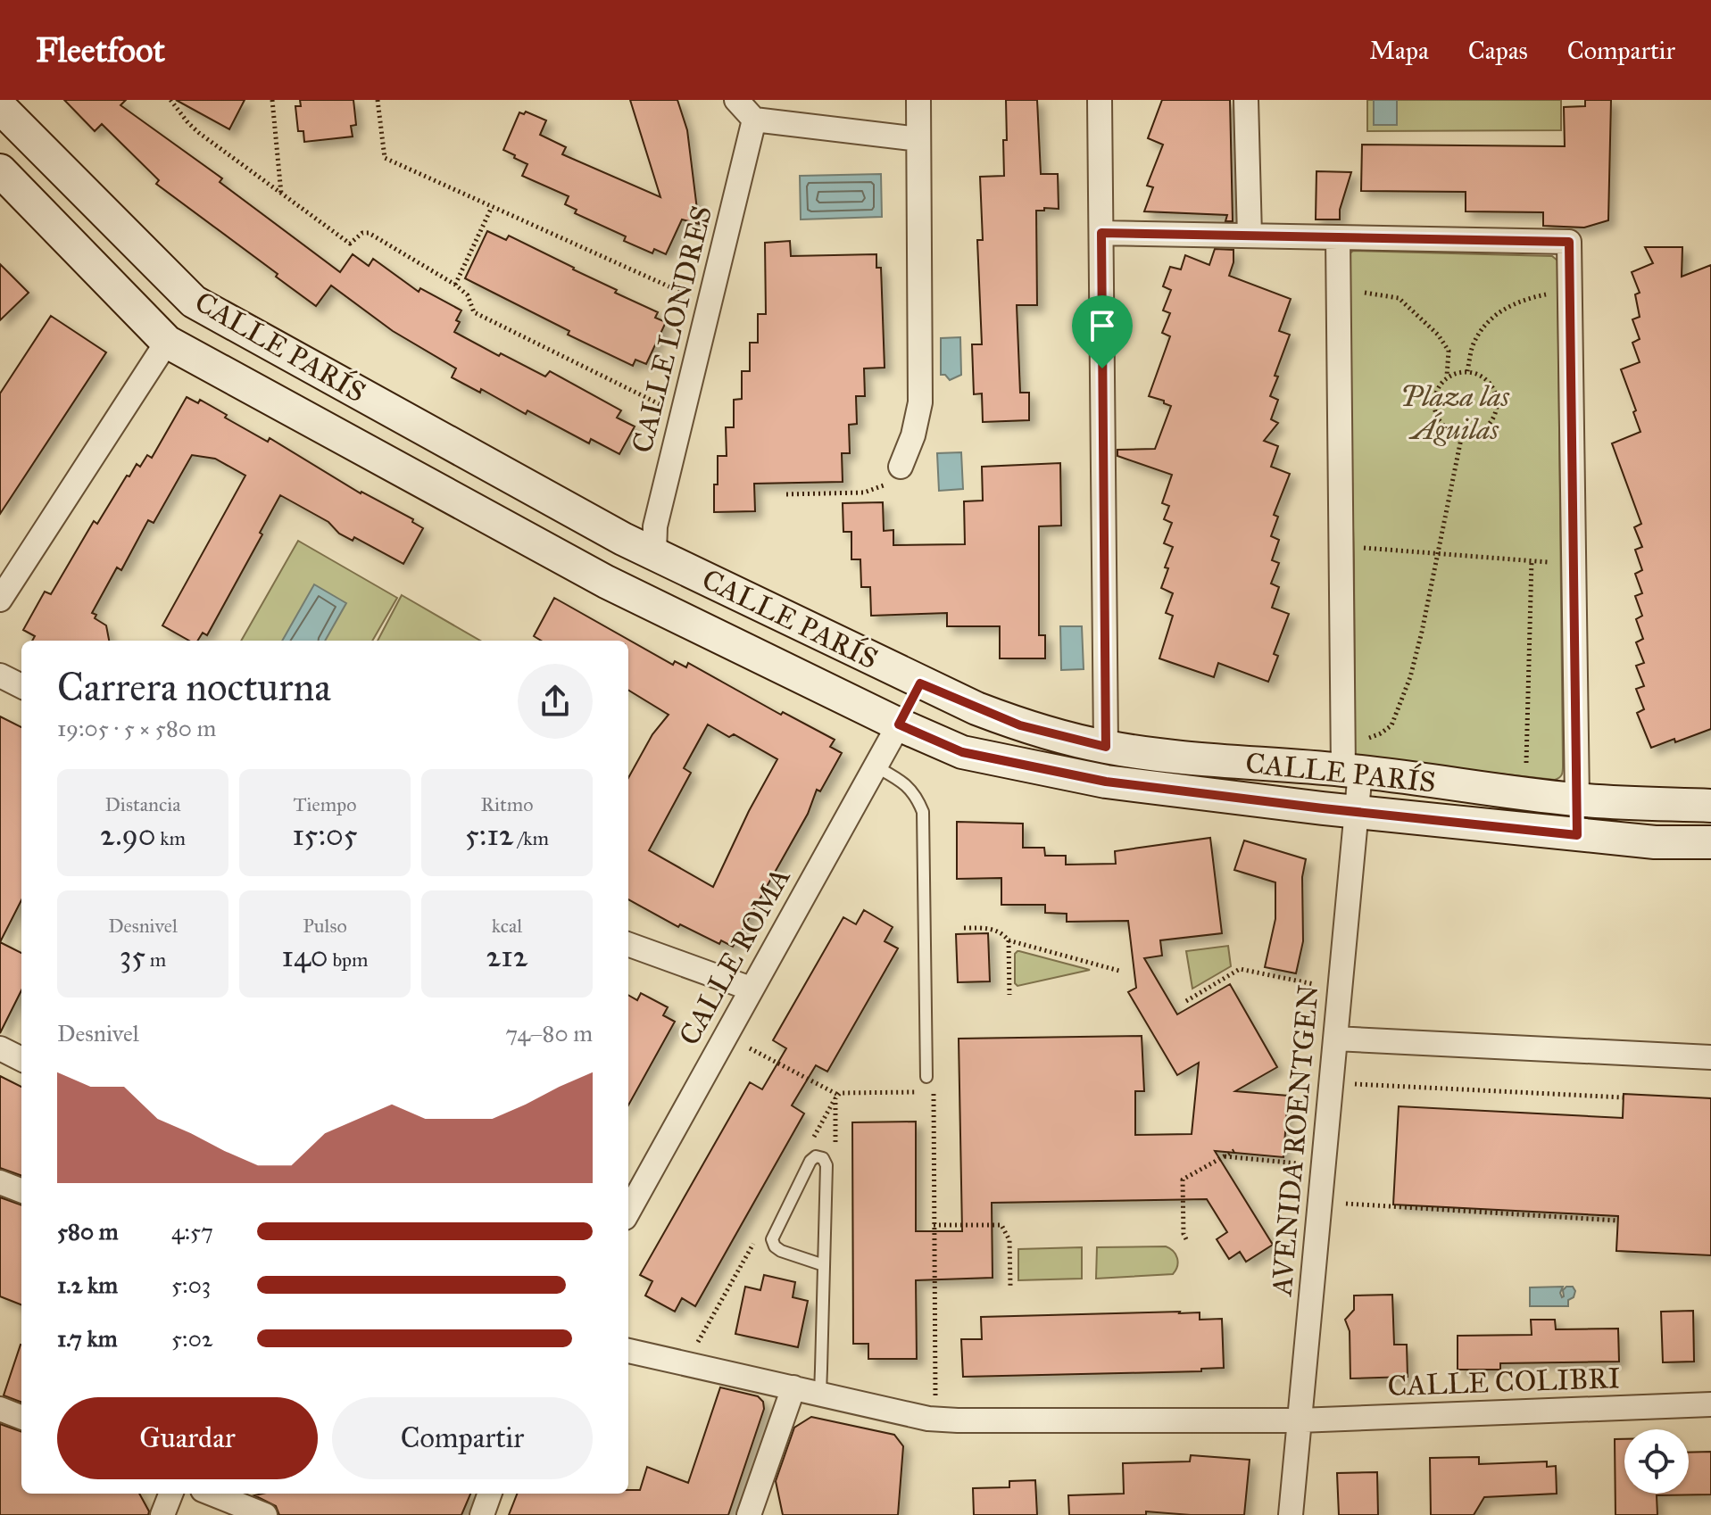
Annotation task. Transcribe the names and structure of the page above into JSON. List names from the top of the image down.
{
  "streets": {
    "main road": ["CALLE PARÍS"],
    "street": [
      "CALLE LONDRES",
      "CALLE ROMA",
      "AVENIDA ROENTGEN",
      "CALLE COLIBRI"
    ]
  },
  "crossings": [
    ["CALLE LONDRES", "CALLE PARÍS"],
    ["CALLE PARÍS", "CALLE ROMA"],
    ["CALLE PARÍS", "AVENIDA ROENTGEN"],
    ["AVENIDA ROENTGEN", "CALLE COLIBRI"]
  ],
  "parks": ["Plaza las Águilas"],
  "page": {
    "header": "Fleetfoot",
    "nav": ["Mapa", "Capas", "Compartir"],
    "heading": ["Carrera nocturna", "19:05 · 5 × 580 m"],
    "stats": [
      ["Distancia", "2.90 km"],
      ["Tiempo", "15:05"],
      ["Ritmo", "5:12 /km"],
      ["Desnivel", "35 m"],
      ["Pulso", "140 bpm"],
      ["kcal", "212"]
    ],
    "chart": ["Desnivel", "74–80 m"],
    "list": [
      {
        "name": "580 m",
        "note": "4:57"
      },
      {
        "name": "1.2 km",
        "note": "5:03"
      },
      {
        "name": "1.7 km",
        "note": "5:02"
      }
    ],
    "buttons": ["Guardar", "Compartir"]
  }
}
